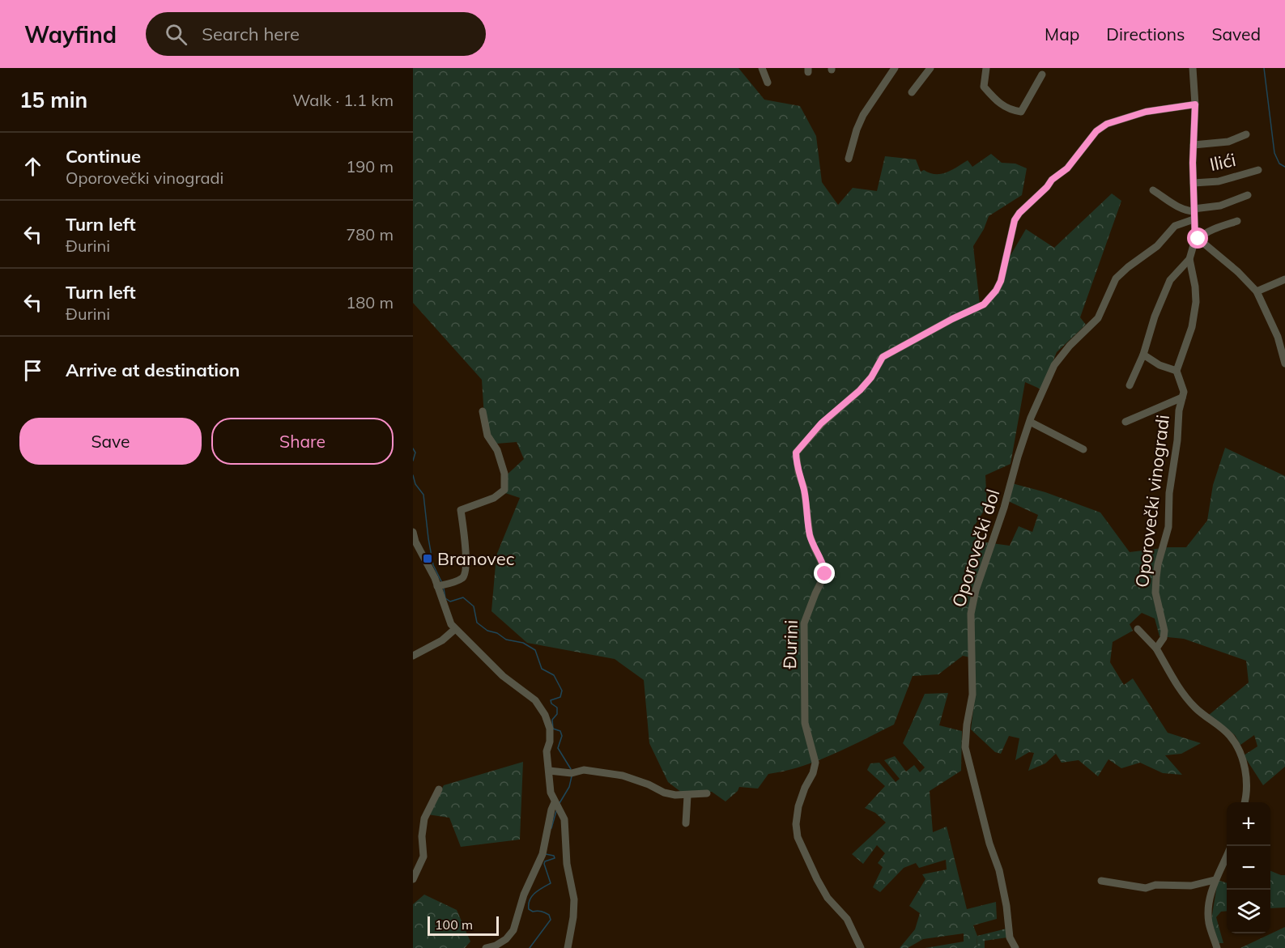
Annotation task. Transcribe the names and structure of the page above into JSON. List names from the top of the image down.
{
  "streets": {
    "street": [
      "Ilići",
      "Oporovečki vinogradi",
      "Oporovečki dol",
      "Đurini"
    ]
  },
  "places": {
    "transit": ["Branovec"]
  },
  "scale_bar": "100 m",
  "page": {
    "header": "Wayfind",
    "search": "Search here",
    "nav": ["Map", "Directions", "Saved"],
    "heading": ["15 min", "Walk · 1.1 km"],
    "list": [
      ["Continue", "Oporovečki vinogradi", "190 m"],
      ["Turn left", "Đurini", "780 m"],
      ["Turn left", "Đurini", "180 m"],
      "Arrive at destination"
    ],
    "buttons": ["Save", "Share"],
    "map_buttons": ["+", "−"],
    "scale": "100 m"
  }
}
